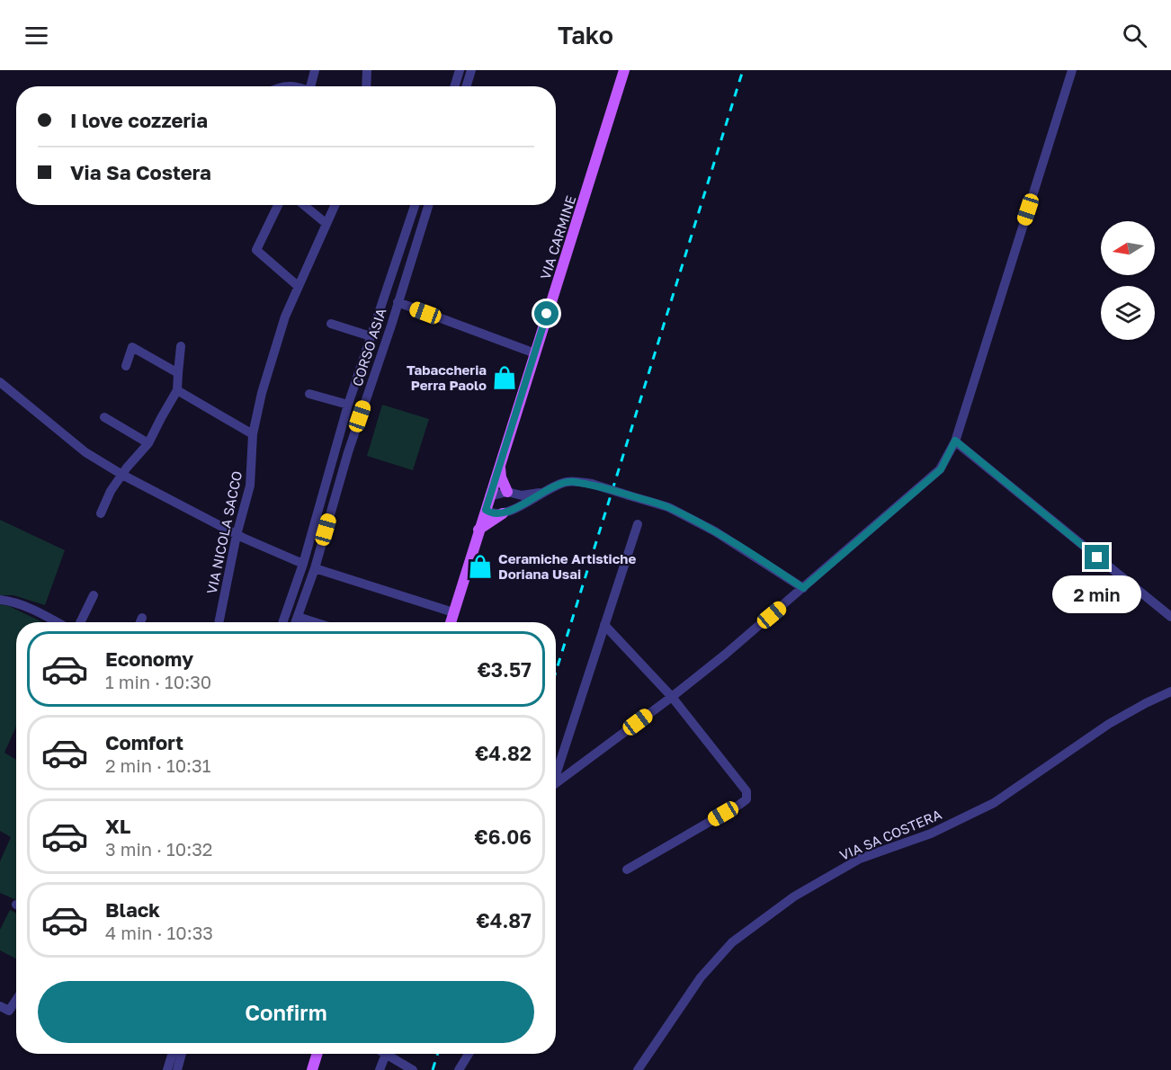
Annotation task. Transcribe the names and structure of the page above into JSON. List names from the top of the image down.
{
  "streets": {
    "main road": ["VIA CARMINE"],
    "street": ["CORSO ASIA", "VIA NICOLA SACCO", "VIA SA COSTERA"]
  },
  "places": {
    "shop": ["Tabaccheria Perra Paolo", "Ceramiche Artistiche Doriana Usai"]
  },
  "north": "left",
  "page": {
    "header": "Tako",
    "banner": ["I love cozzeria", "Via Sa Costera"],
    "bubble": "2 min",
    "list": [
      {
        "name": "Economy",
        "note": "1 min · 10:30",
        "value": "€3.57"
      },
      {
        "name": "Comfort",
        "note": "2 min · 10:31",
        "value": "€4.82"
      },
      {
        "name": "XL",
        "note": "3 min · 10:32",
        "value": "€6.06"
      },
      {
        "name": "Black",
        "note": "4 min · 10:33",
        "value": "€4.87"
      }
    ],
    "buttons": "Confirm"
  }
}
